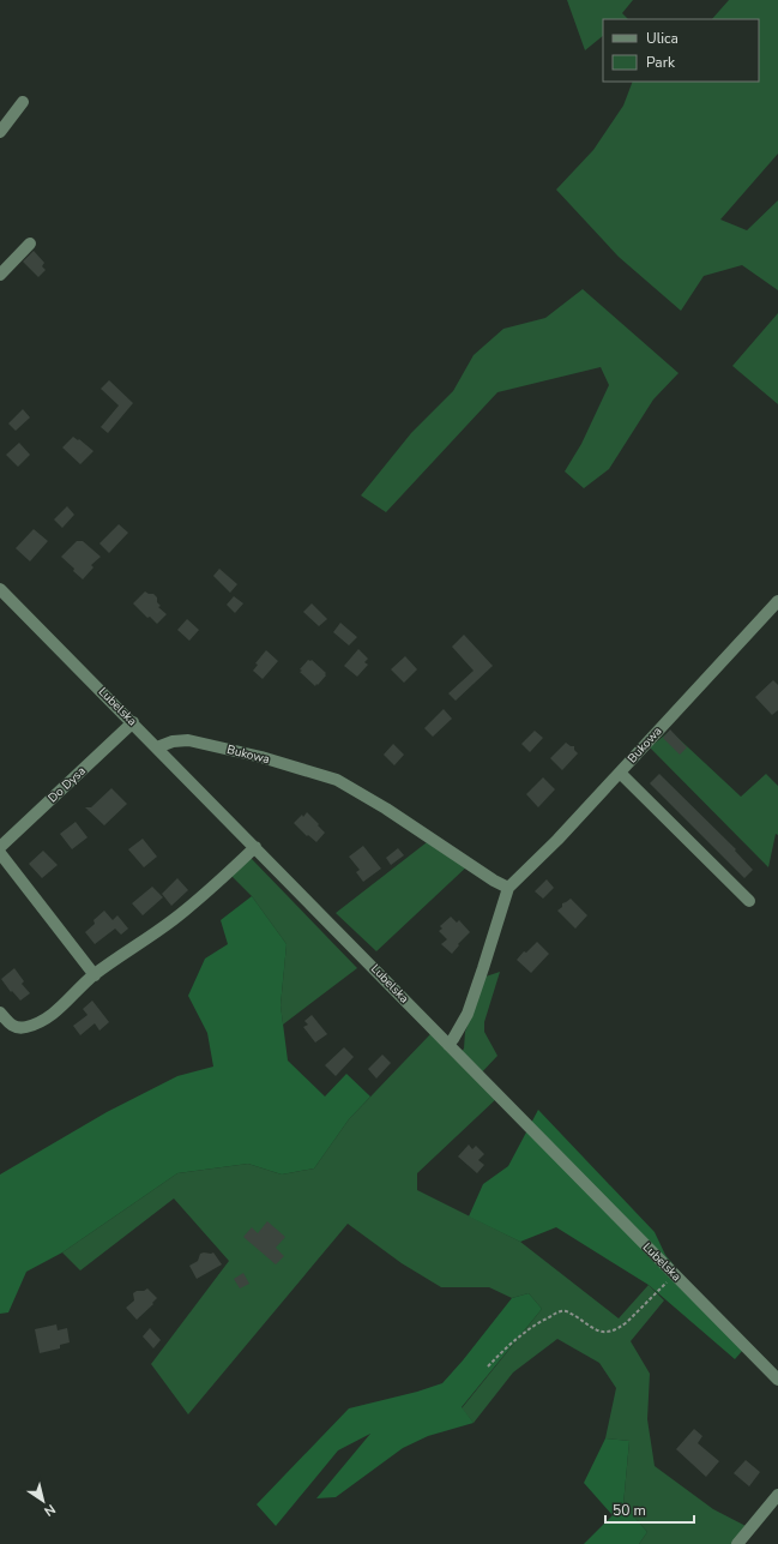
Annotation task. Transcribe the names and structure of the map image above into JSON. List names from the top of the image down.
{
  "streets": {
    "street": ["Lubelska", "Bukowa", "Do Dysa"]
  },
  "crossings": [
    ["Lubelska", "Bukowa"],
    ["Lubelska", "Do Dysa"]
  ],
  "legend": ["Ulica", "Park"],
  "scale_bar": "50 m",
  "north": "bottom right"
}
